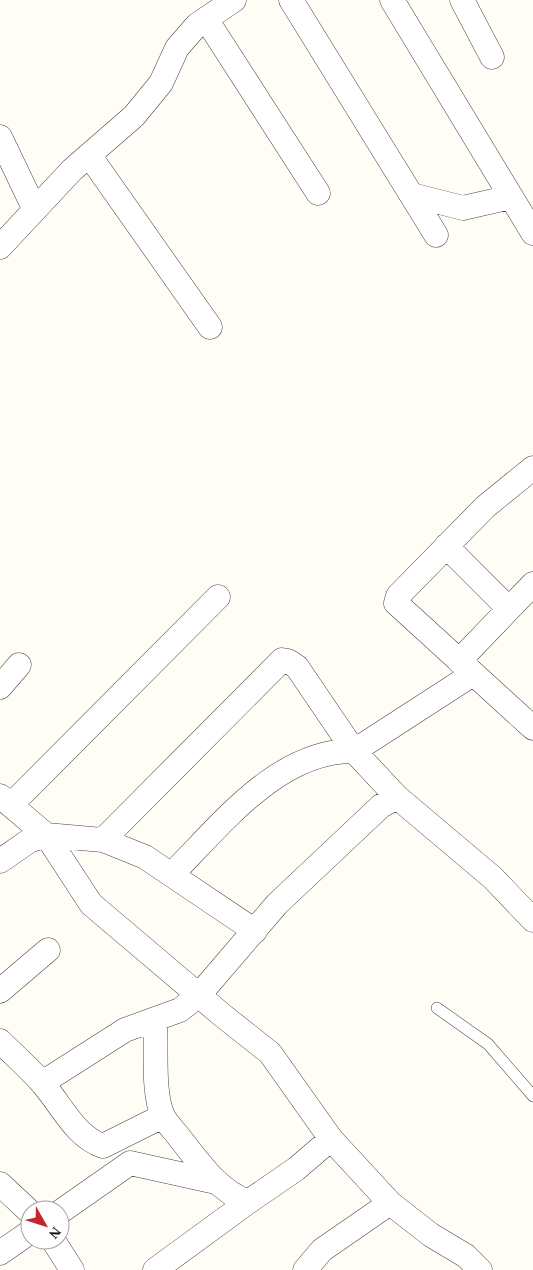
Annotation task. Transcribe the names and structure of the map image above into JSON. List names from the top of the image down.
{
  "north": "bottom right"
}
